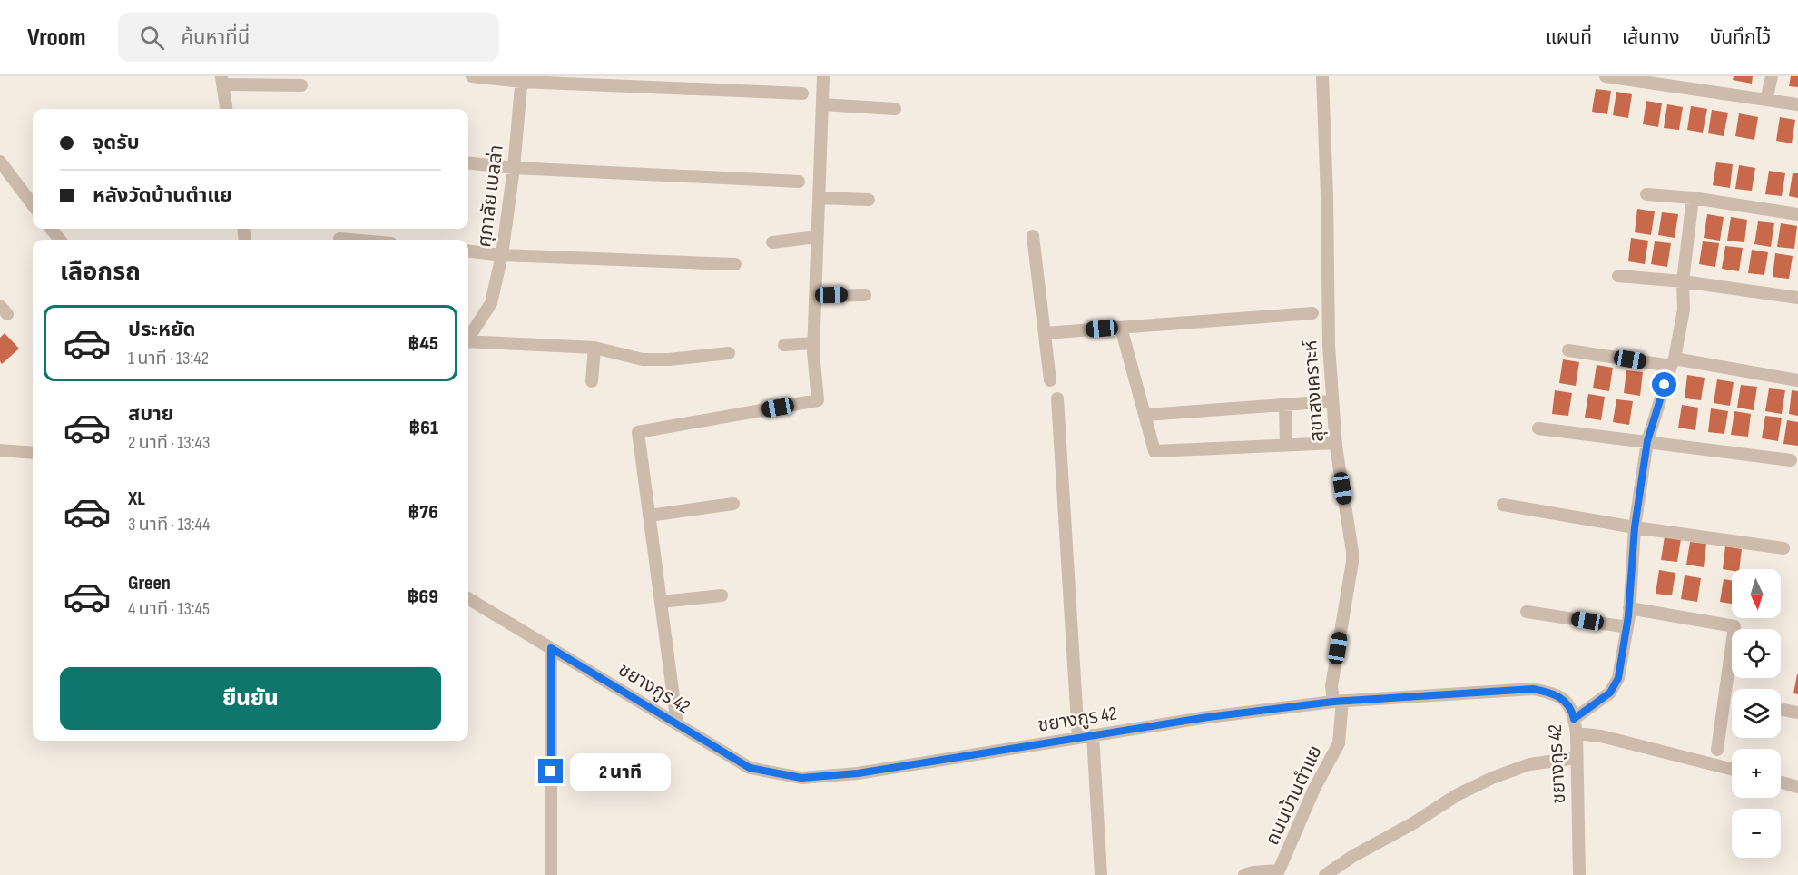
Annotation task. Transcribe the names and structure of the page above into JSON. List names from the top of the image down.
{
  "streets": {
    "street": [
      "ศุภาลัย เบลล่า",
      "สุขาสงเคราะห์",
      "ชยางกูร 42",
      "ถนนบ้านตำแย"
    ]
  },
  "crossings": [
    ["สุขาสงเคราะห์", "ชยางกูร 42"],
    ["สุขาสงเคราะห์", "ถนนบ้านตำแย"],
    ["ชยางกูร 42", "ถนนบ้านตำแย"]
  ],
  "north": "bottom",
  "page": {
    "header": "Vroom",
    "search": "ค้นหาที่นี่",
    "nav": ["แผนที่", "เส้นทาง", "บันทึกไว้"],
    "banner": ["จุดรับ", "หลังวัดบ้านตำแย"],
    "heading": "เลือกรถ",
    "list": [
      {
        "name": "ประหยัด",
        "note": "1 นาที · 13:42",
        "value": "฿45"
      },
      {
        "name": "สบาย",
        "note": "2 นาที · 13:43",
        "value": "฿61"
      },
      {
        "name": "XL",
        "note": "3 นาที · 13:44",
        "value": "฿76"
      },
      {
        "name": "Green",
        "note": "4 นาที · 13:45",
        "value": "฿69"
      }
    ],
    "map_buttons": ["+", "−"],
    "buttons": "ยืนยัน",
    "bubble": "2 นาที"
  }
}
